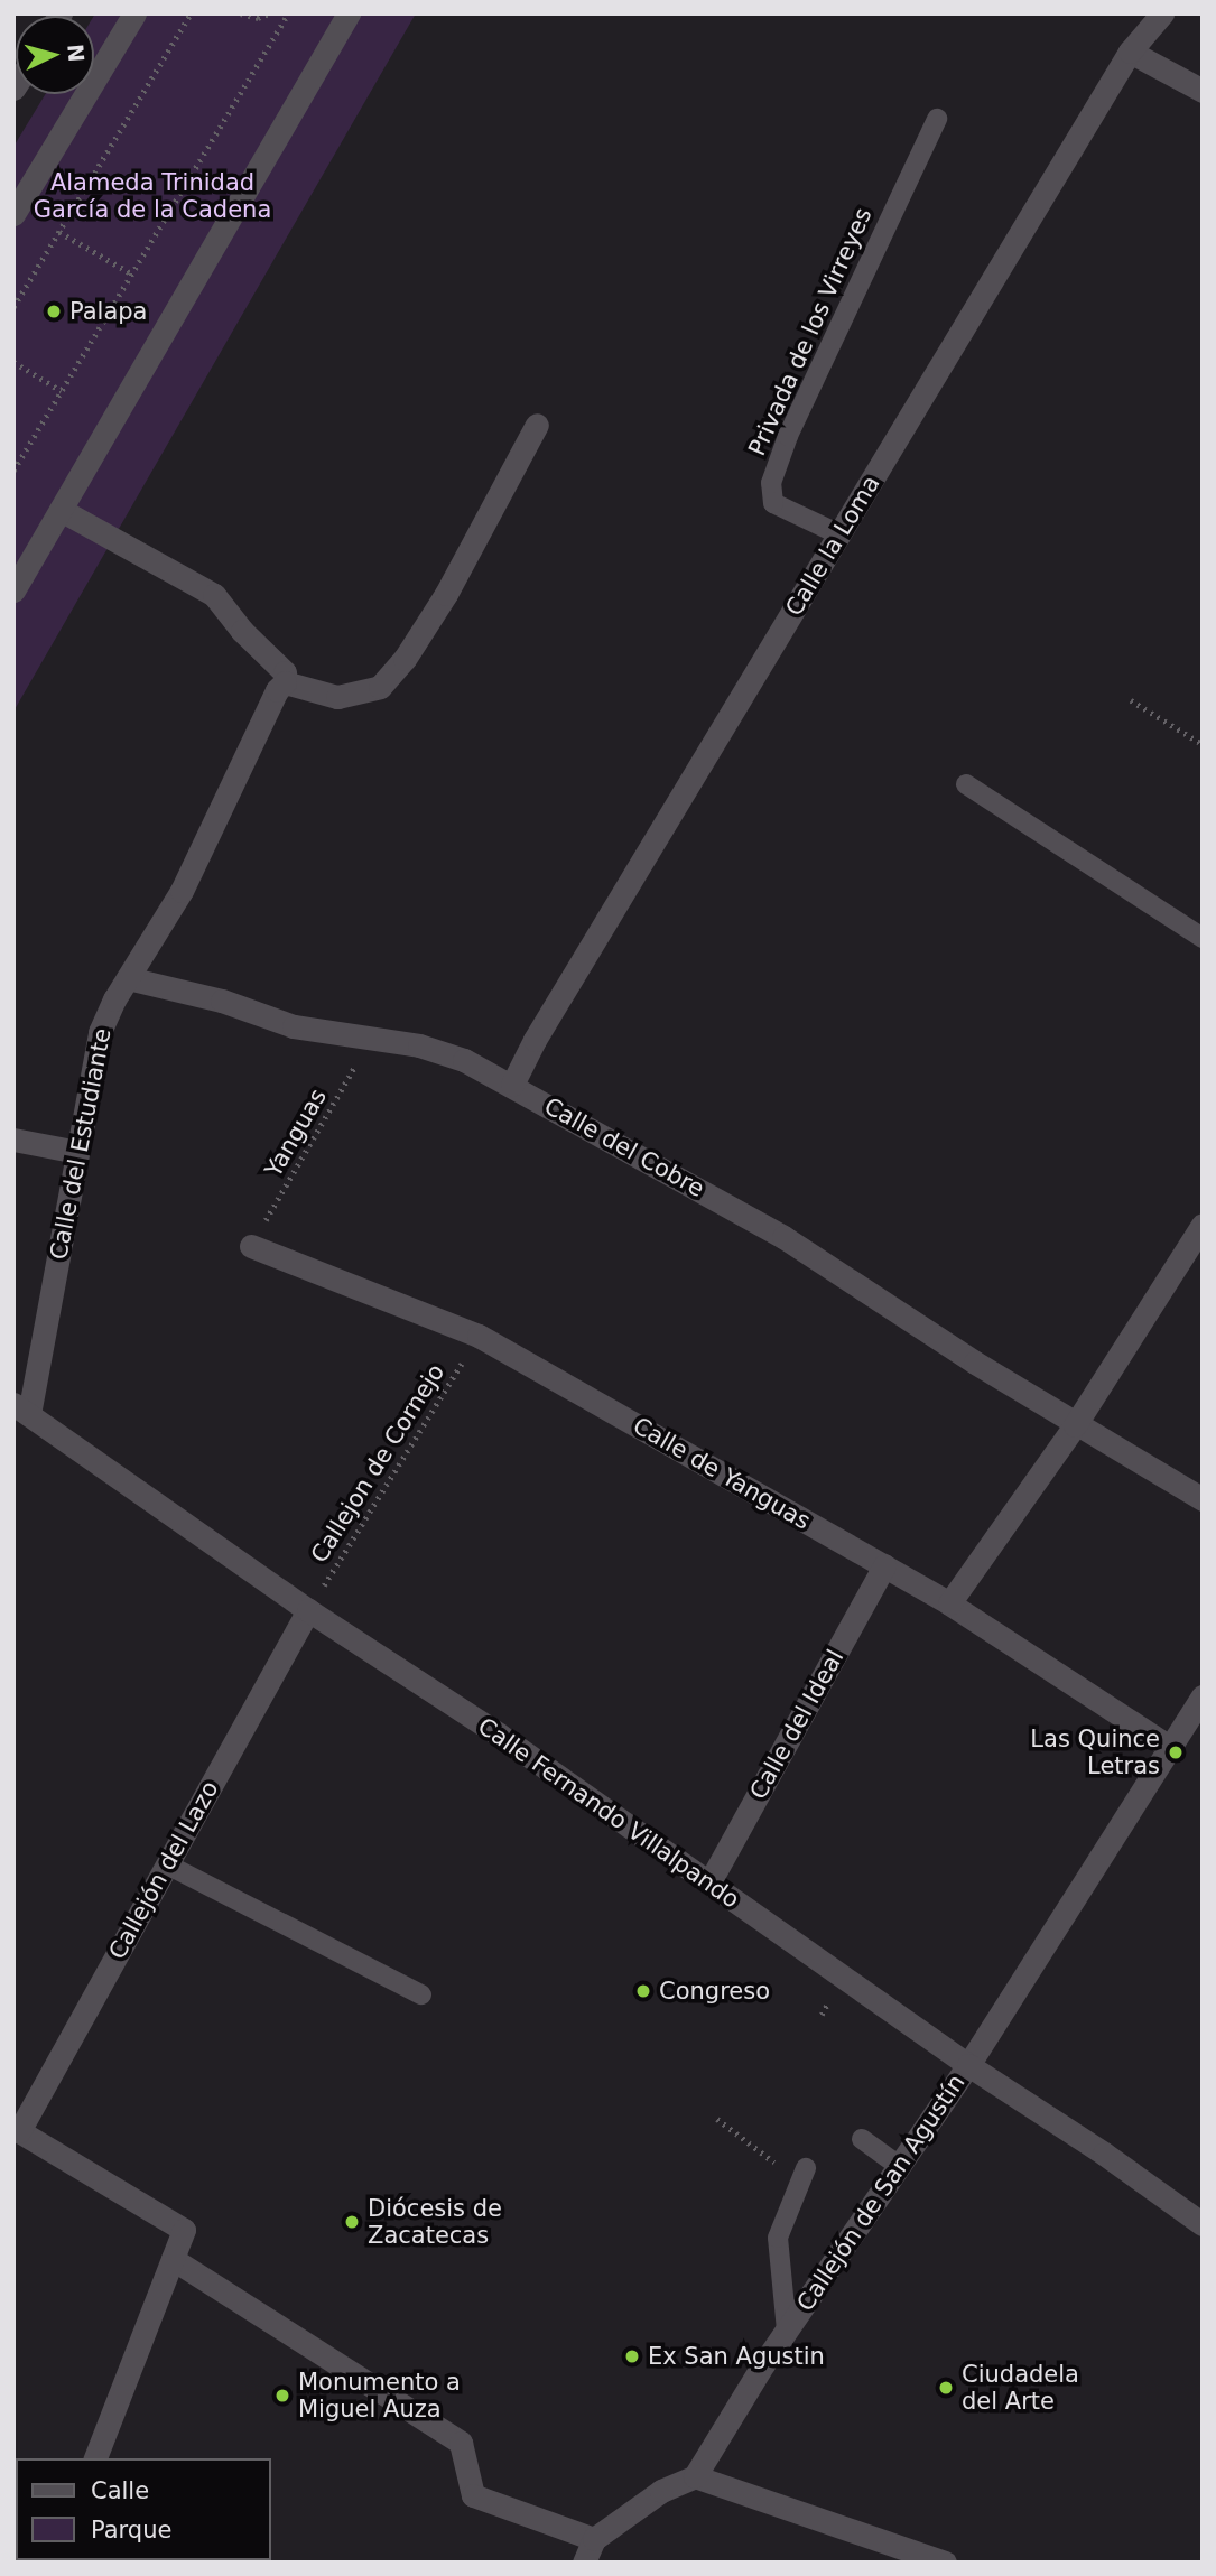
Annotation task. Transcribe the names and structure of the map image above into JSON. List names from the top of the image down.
{
  "streets": {
    "street": [
      "Calle la Loma",
      "Calle del Estudiante",
      "Calle del Cobre",
      "Calle de Yanguas",
      "Calle del Ideal",
      "Calle Fernando Villalpando",
      "Callejón del Lazo",
      "Callejón de San Agustín"
    ],
    "lane": ["Privada de los Virreyes"],
    "path": ["Yanguas", "Callejon de Cornejo"]
  },
  "crossings": [
    ["Privada de los Virreyes", "Calle la Loma"],
    ["Calle la Loma", "Calle del Cobre"],
    ["Yanguas", "Calle del Cobre"],
    ["Yanguas", "Calle de Yanguas"],
    ["Calle del Estudiante", "Calle del Cobre"],
    ["Calle del Estudiante", "Calle Fernando Villalpando"],
    ["Callejon de Cornejo", "Calle de Yanguas"],
    ["Callejon de Cornejo", "Calle Fernando Villalpando"],
    ["Callejon de Cornejo", "Callejón del Lazo"],
    ["Calle de Yanguas", "Calle del Ideal"],
    ["Calle de Yanguas", "Callejón de San Agustín"],
    ["Calle del Ideal", "Calle Fernando Villalpando"],
    ["Calle Fernando Villalpando", "Callejón del Lazo"],
    ["Calle Fernando Villalpando", "Callejón de San Agustín"]
  ],
  "parks": ["Alameda Trinidad García de la Cadena"],
  "places": [
    "Palapa",
    "Las Quince Letras",
    "Congreso",
    "Diócesis de Zacatecas",
    "Ex San Agustin",
    "Ciudadela del Arte",
    "Monumento a Miguel Auza"
  ],
  "legend": ["Calle", "Parque"],
  "north": "right"
}
